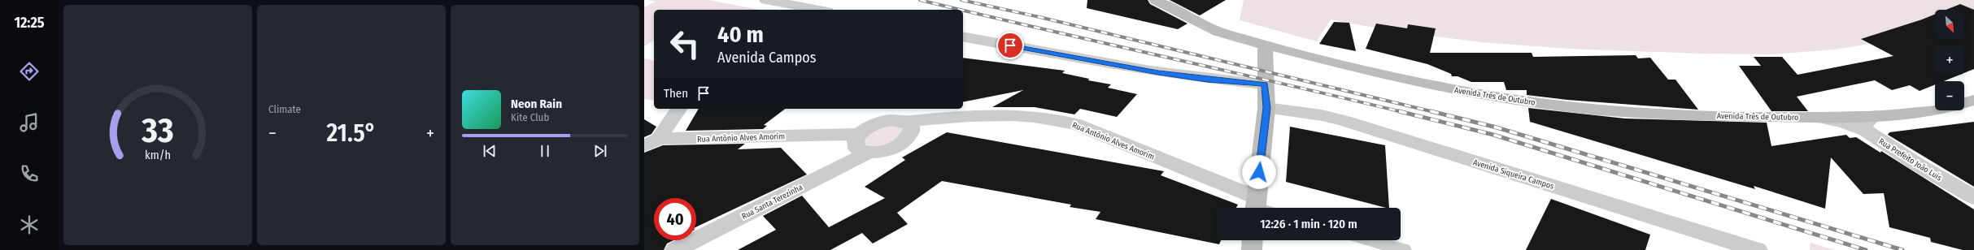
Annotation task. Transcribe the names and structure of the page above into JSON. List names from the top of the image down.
{
  "streets": {
    "main road": ["Avenida Três de Outubro"],
    "street": [
      "Rua Antônio Alves Amorim",
      "Rua Prefeito João Luís",
      "Avenida Siqueira Campos",
      "Rua Santa Terezinha"
    ]
  },
  "crossings": [
    ["Avenida Três de Outubro", "Rua Prefeito João Luís"],
    ["Rua Antônio Alves Amorim", "Rua Santa Terezinha"]
  ],
  "north": "bottom right",
  "page": {
    "tabs": "12:25",
    "tile": "Climate",
    "map_buttons": ["+", "−"],
    "turn": ["40 m", "Avenida Campos"],
    "then": "Then",
    "song": ["Neon Rain", "Kite Club"],
    "heat": ["−", "21.5°", "+"],
    "limit": "40",
    "trip": "12:26 · 1 min · 120 m",
    "gauge": ["33", "km/h"]
  }
}
